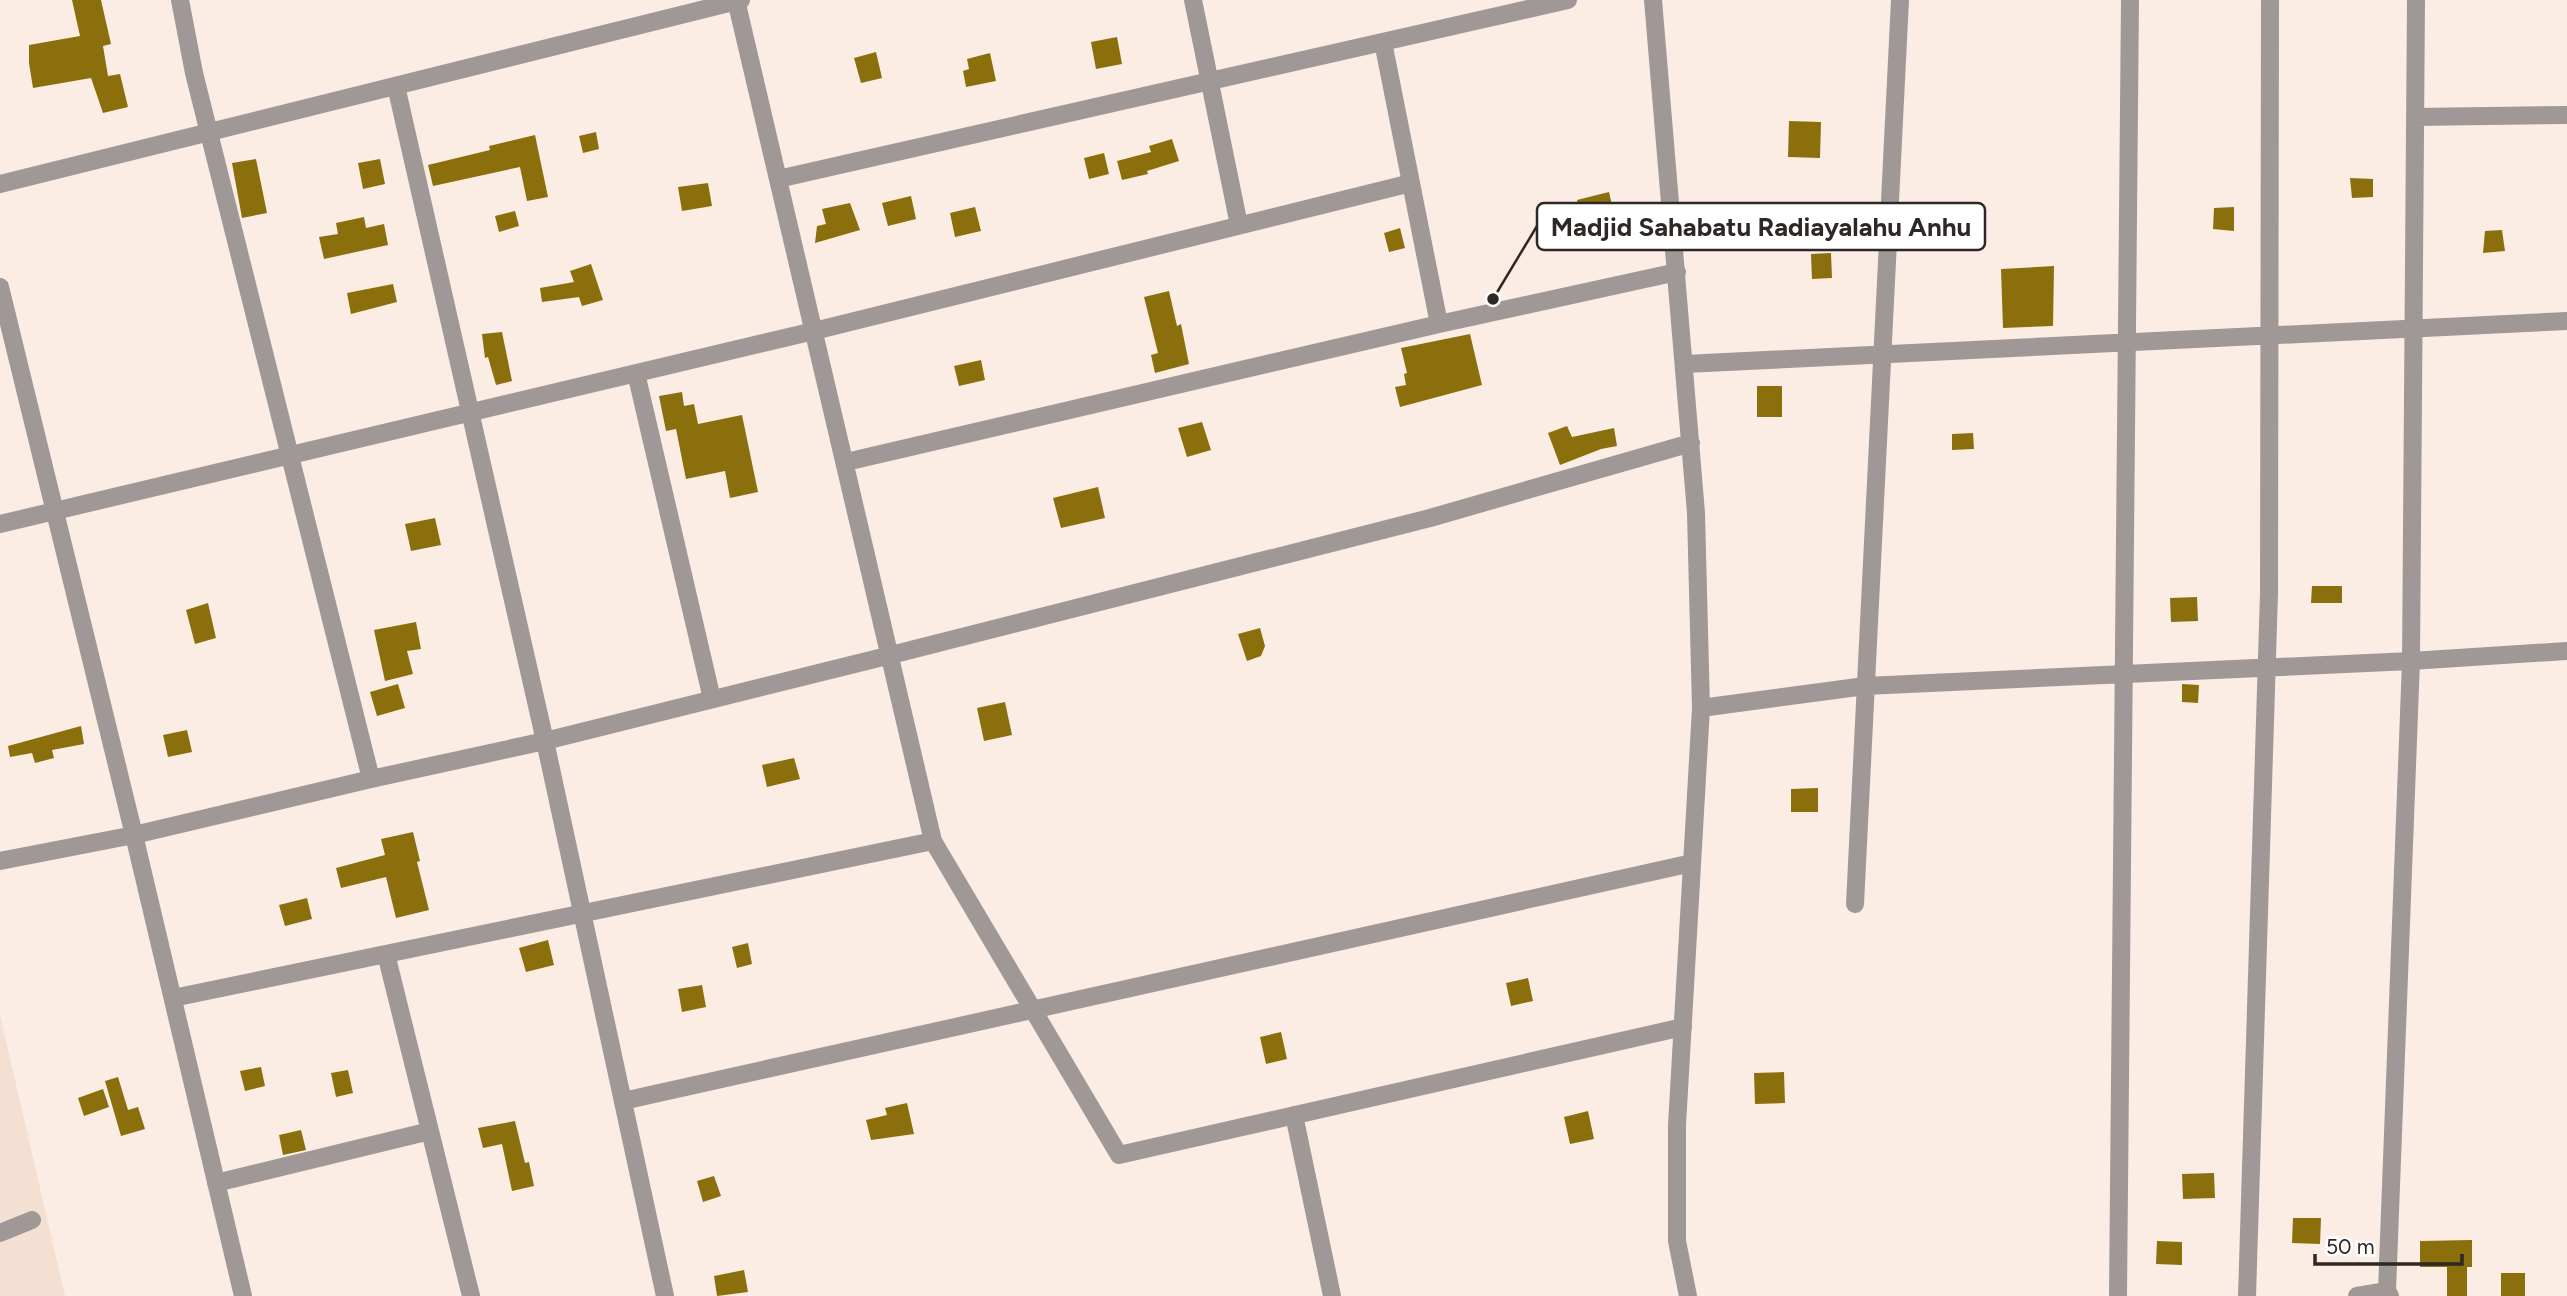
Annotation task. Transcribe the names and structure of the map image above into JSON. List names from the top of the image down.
{
  "places": ["Madjid Sahabatu Radiayalahu Anhu"],
  "scale_bar": "50 m"
}
